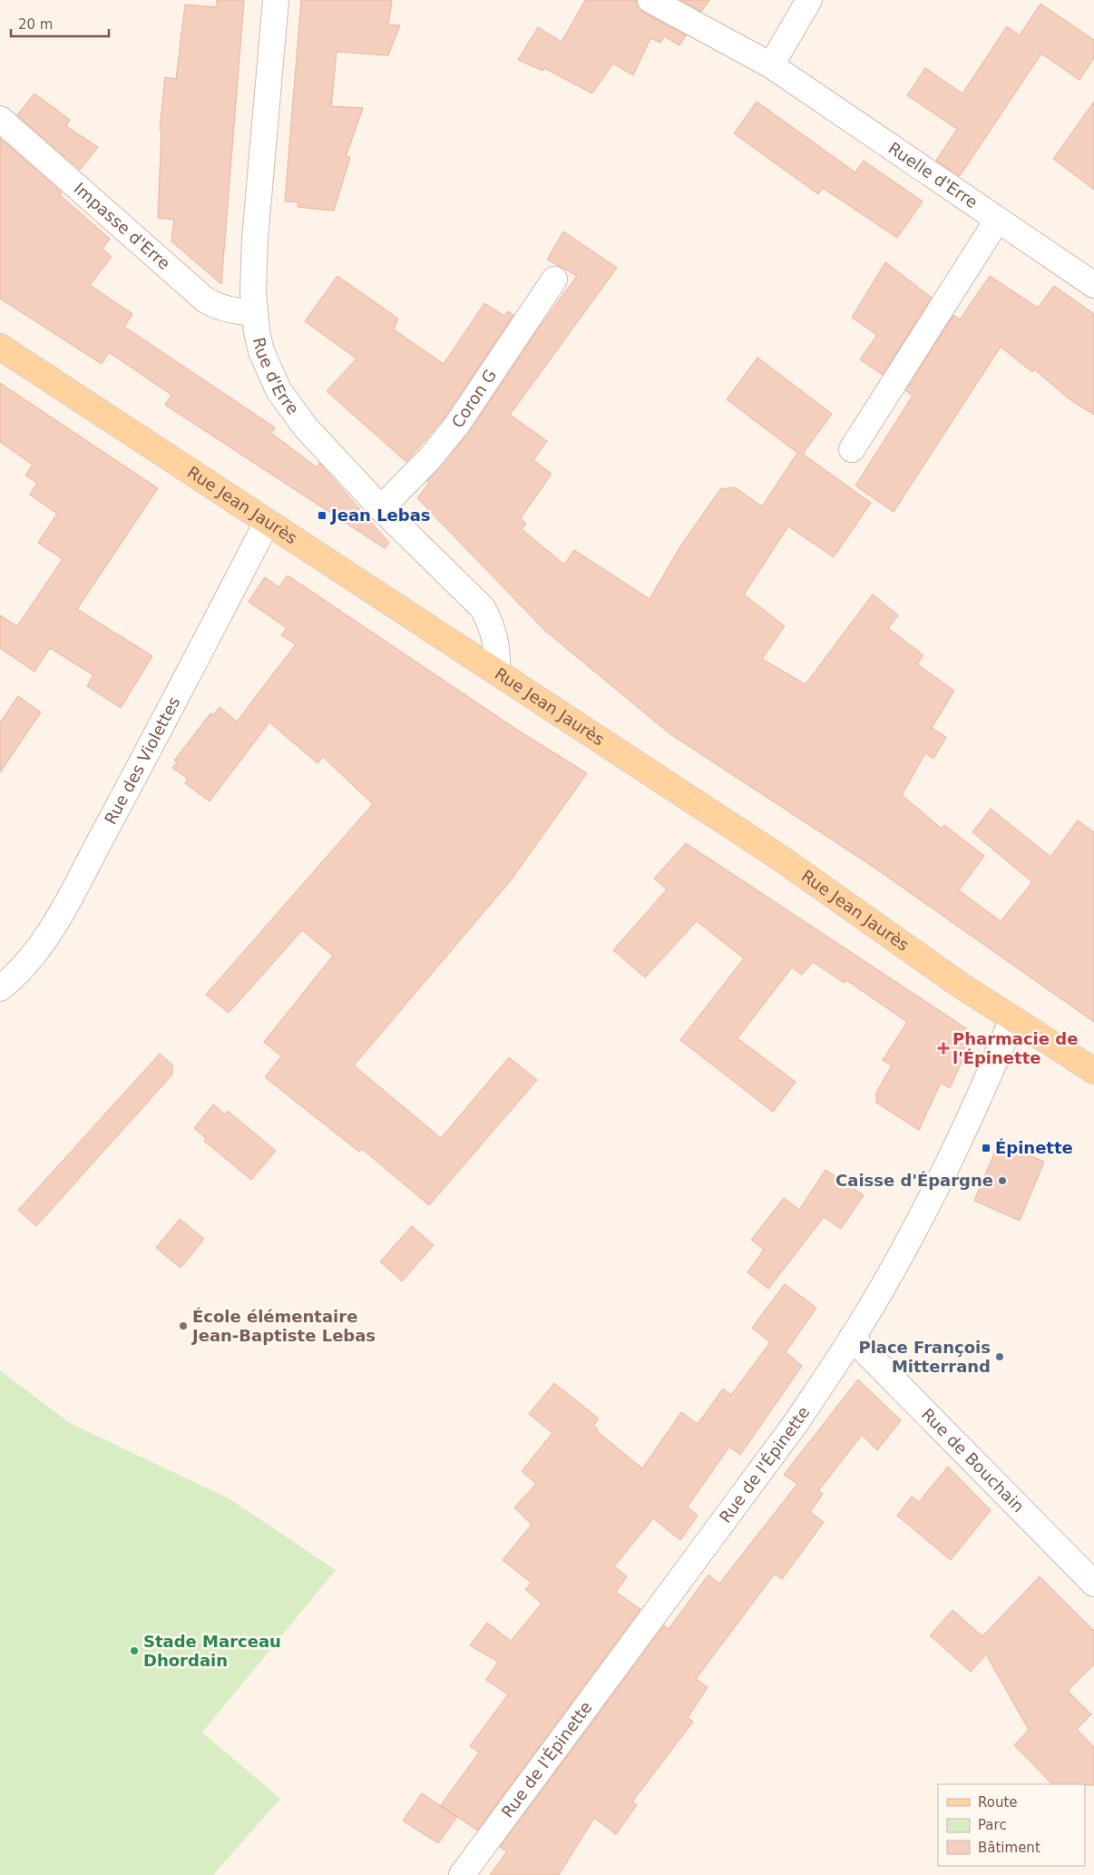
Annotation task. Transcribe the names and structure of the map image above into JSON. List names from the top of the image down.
{
  "streets": {
    "main road": ["Rue Jean Jaurès"],
    "street": [
      "Ruelle d'Erre",
      "Impasse d'Erre",
      "Rue d'Erre",
      "Coron G",
      "Rue des Violettes",
      "Rue de Bouchain",
      "Rue de l'Épinette"
    ]
  },
  "crossings": [
    ["Impasse d'Erre", "Rue d'Erre"],
    ["Rue d'Erre", "Coron G"],
    ["Rue d'Erre", "Rue Jean Jaurès"],
    ["Rue Jean Jaurès", "Rue des Violettes"],
    ["Rue Jean Jaurès", "Rue de l'Épinette"],
    ["Rue de Bouchain", "Rue de l'Épinette"]
  ],
  "places": {
    "transit": ["Jean Lebas", "Épinette"],
    "health": ["Pharmacie de l'Épinette"],
    "other": [
      "Caisse d'Épargne",
      "École élémentaire Jean-Baptiste Lebas",
      "Place François Mitterrand",
      "Stade Marceau Dhordain"
    ]
  },
  "legend": ["Route", "Parc", "Bâtiment"],
  "scale_bar": "20 m"
}
